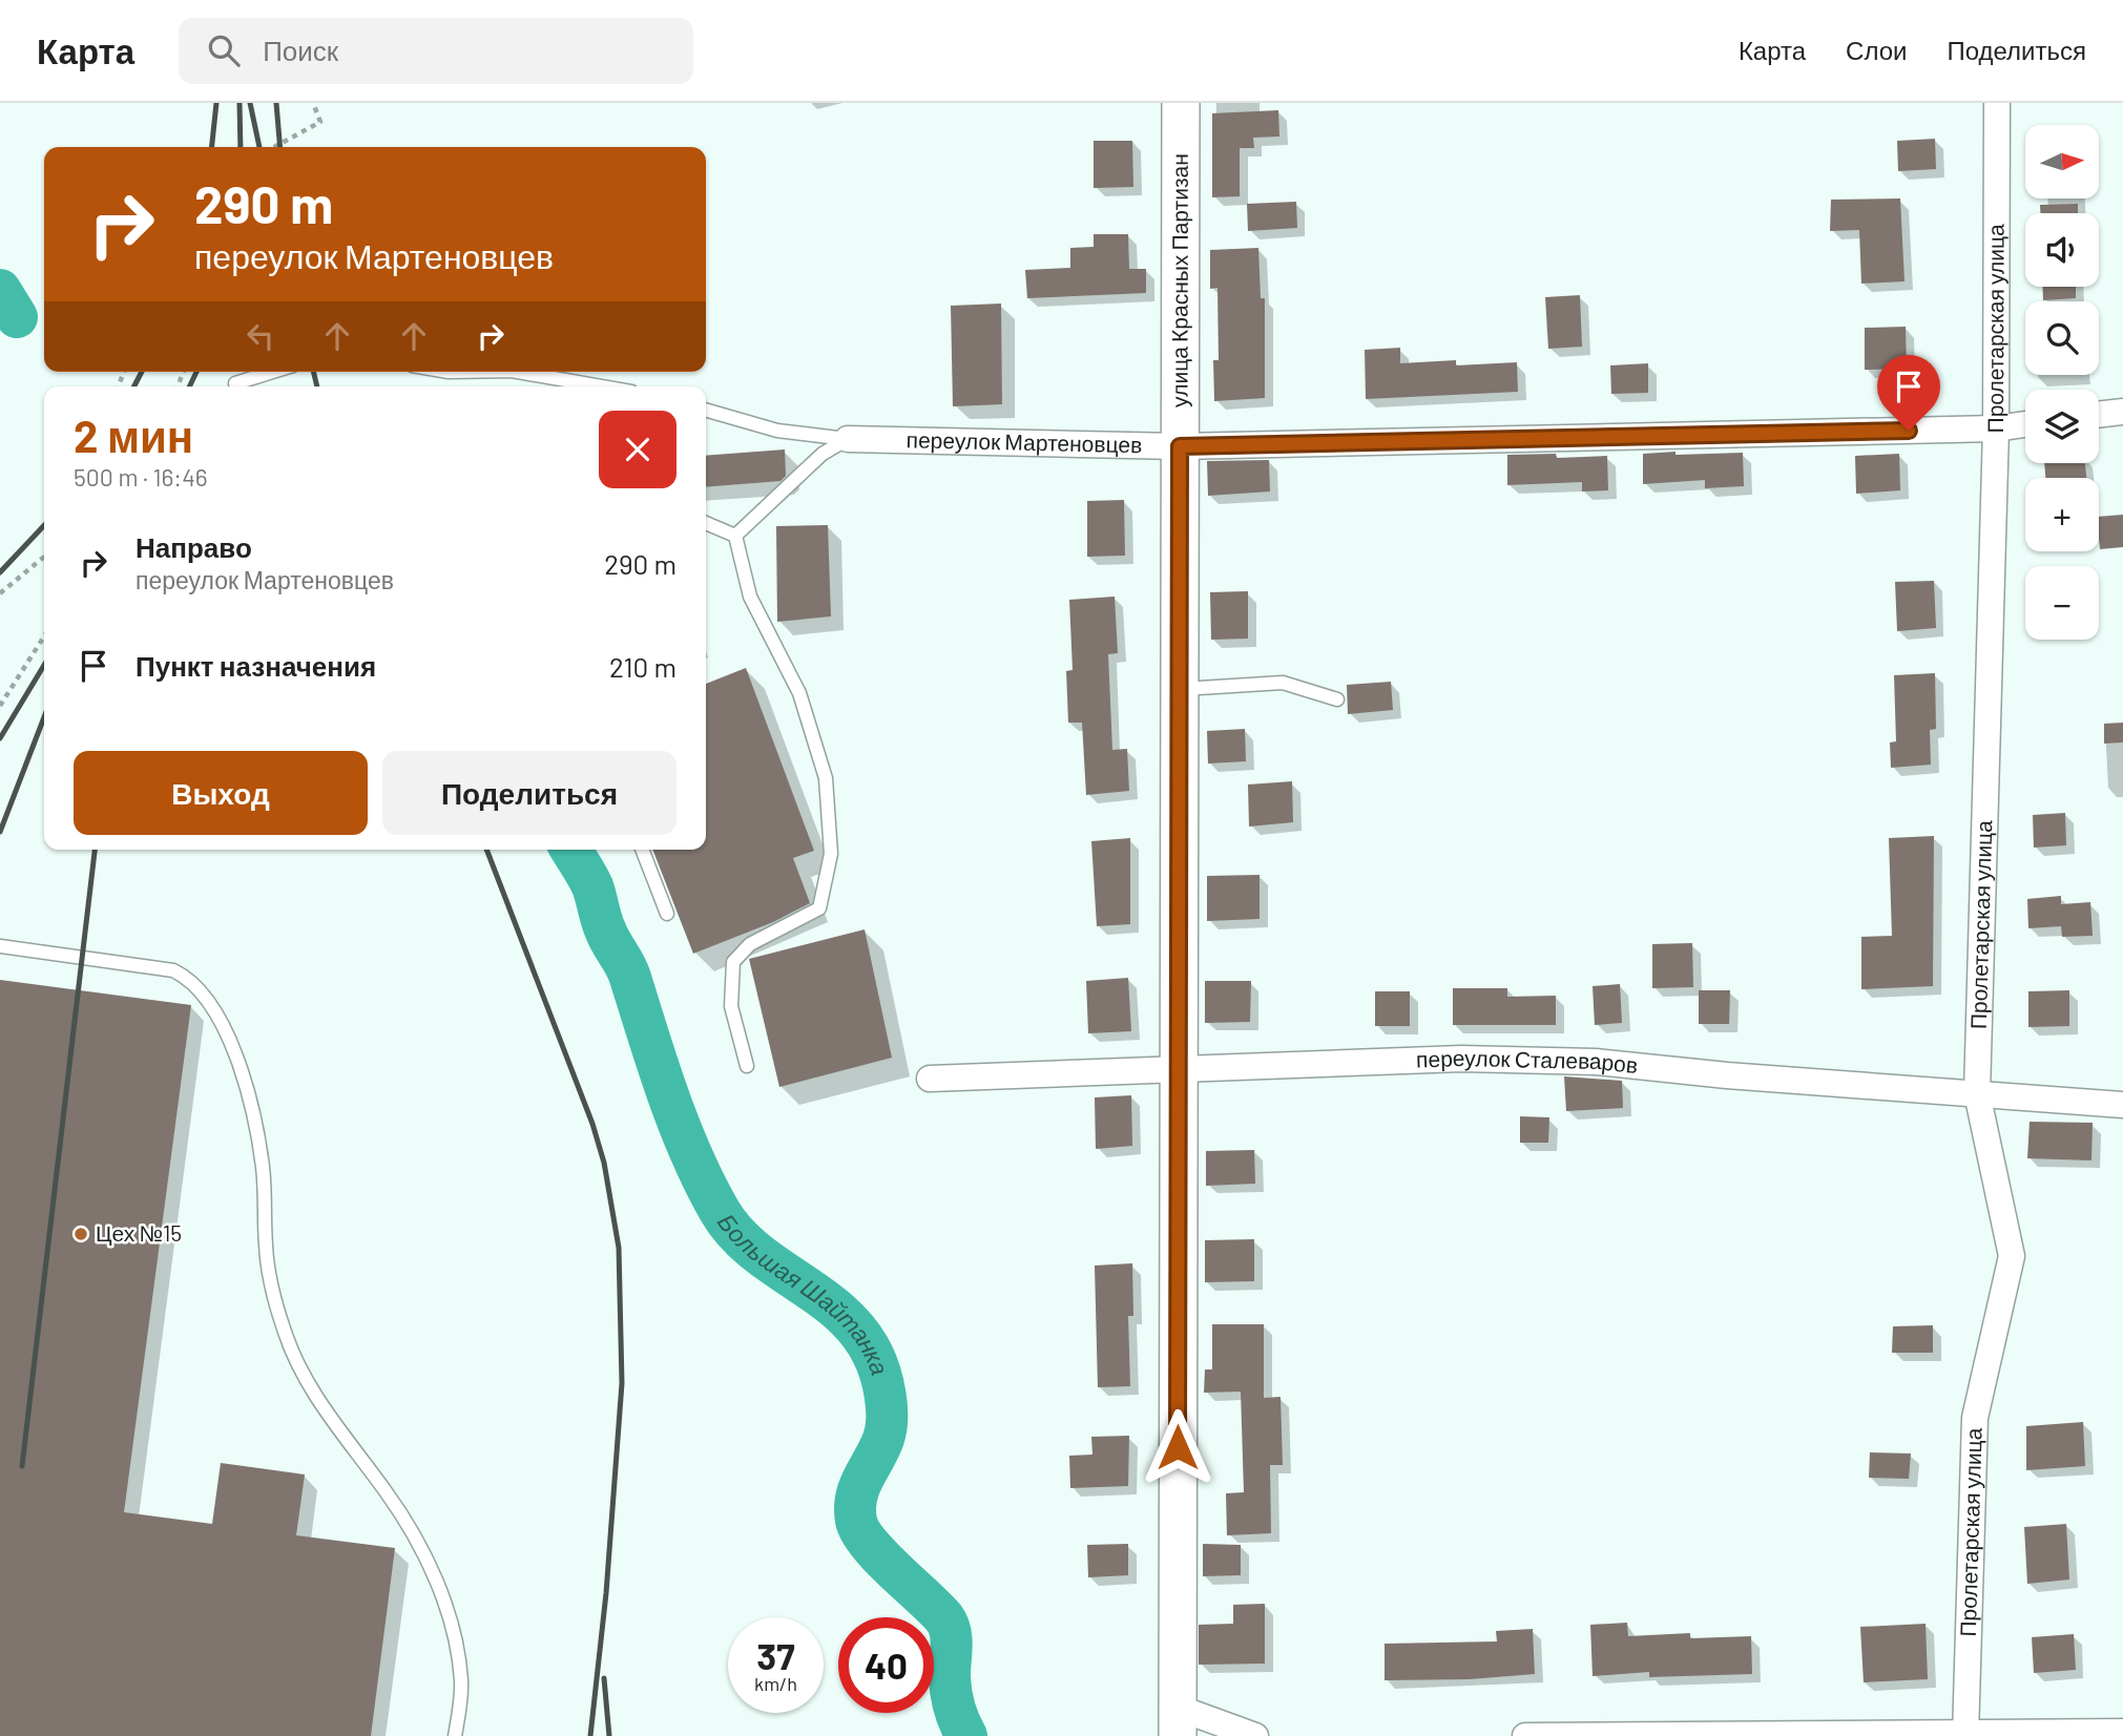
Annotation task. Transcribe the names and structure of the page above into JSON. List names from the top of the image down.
{
  "streets": {
    "street": [
      "улица Красных Партизан",
      "Пролетарская улица",
      "переулок Мартеновцев",
      "переулок Сталеваров"
    ]
  },
  "crossings": [
    ["улица Красных Партизан", "переулок Мартеновцев"],
    ["улица Красных Партизан", "переулок Сталеваров"],
    ["Пролетарская улица", "переулок Мартеновцев"],
    ["Пролетарская улица", "переулок Сталеваров"]
  ],
  "water": ["Большая Шайтанка"],
  "places": ["Цех №15"],
  "north": "right",
  "page": {
    "header": "Карта",
    "search": "Поиск",
    "nav": ["Карта", "Слои", "Поделиться"],
    "map_buttons": ["+", "−"],
    "turn": ["290 m", "переулок Мартеновцев"],
    "heading": ["2 мин", "500 m · 16:46"],
    "list": [
      {
        "name": "Направо",
        "note": "переулок Мартеновцев",
        "value": "290 m"
      },
      {
        "name": "Пункт назначения",
        "value": "210 m"
      }
    ],
    "buttons": ["Выход", "Поделиться"],
    "speed": "37 km/h",
    "limit": "40"
  }
}
